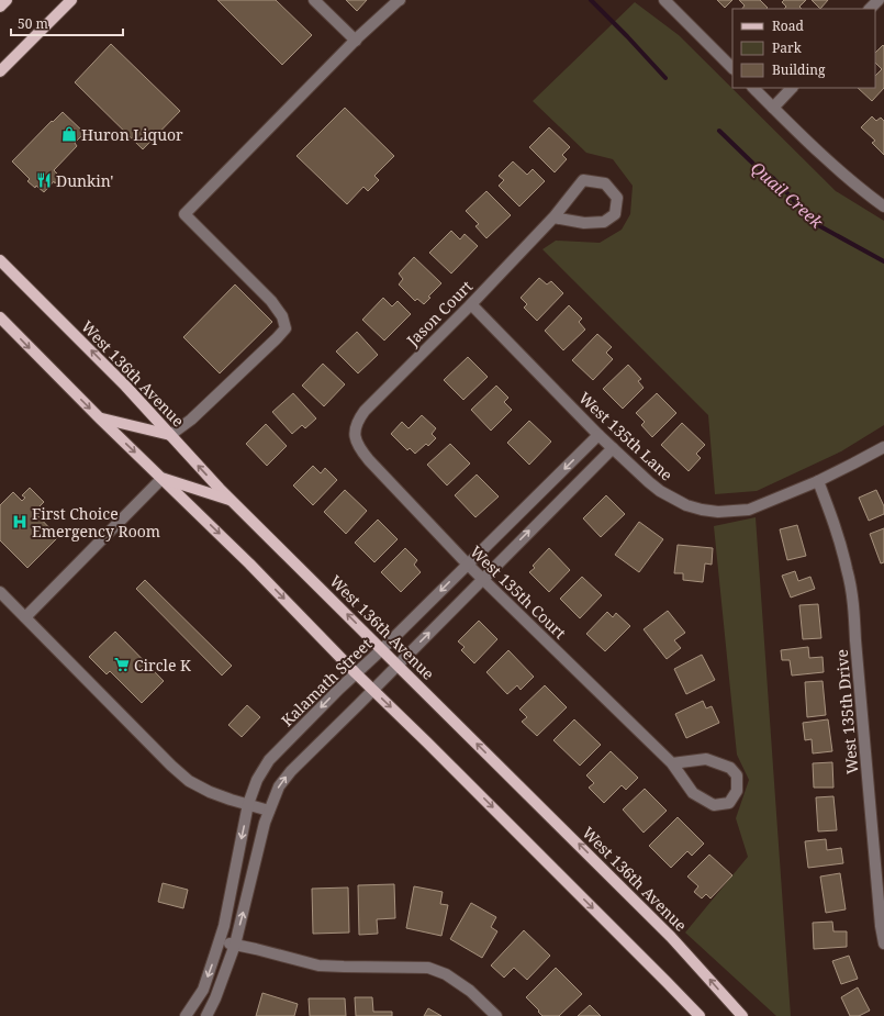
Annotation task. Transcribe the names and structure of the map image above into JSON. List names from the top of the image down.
{
  "streets": {
    "main road": ["West 136th Avenue"],
    "street": [
      "Jason Court",
      "West 135th Lane",
      "West 135th Court",
      "Kalamath Street",
      "West 135th Drive"
    ]
  },
  "crossings": [
    ["Jason Court", "West 135th Lane"],
    ["Jason Court", "West 135th Court"],
    ["West 136th Avenue", "Kalamath Street"],
    ["West 135th Lane", "Kalamath Street"],
    ["West 135th Lane", "West 135th Drive"],
    ["West 135th Court", "Kalamath Street"]
  ],
  "water": ["Quail Creek"],
  "places": {
    "shop": ["Huron Liquor"],
    "restaurant": ["Dunkin'"],
    "hospital": ["First Choice Emergency Room"],
    "supermarket": ["Circle K"]
  },
  "legend": ["Road", "Park", "Building"],
  "scale_bar": "50 m"
}
